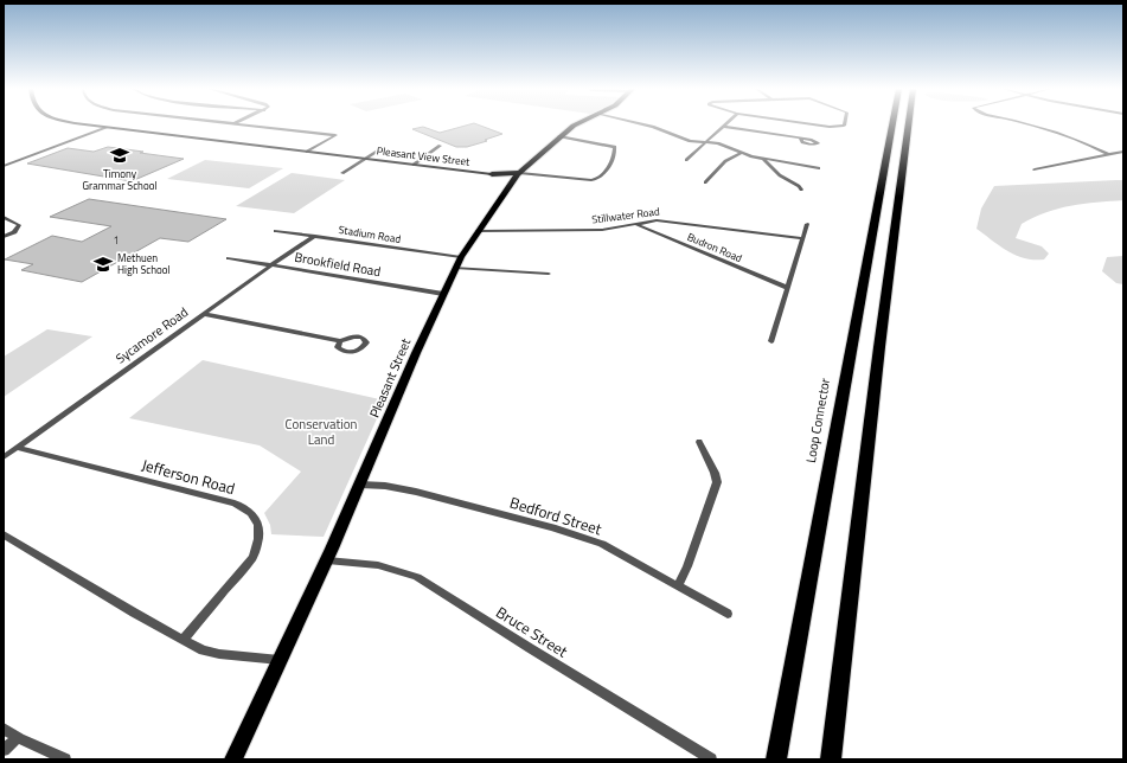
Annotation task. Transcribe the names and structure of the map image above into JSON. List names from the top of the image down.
{
  "streets": {
    "highway": ["Loop Connector"],
    "main road": ["Pleasant Street"],
    "street": [
      "Pleasant View Street",
      "Stillwater Road",
      "Stadium Road",
      "Budron Road",
      "Brookfield Road",
      "Sycamore Road",
      "Jefferson Road",
      "Bedford Street",
      "Bruce Street"
    ]
  },
  "crossings": [
    ["Stillwater Road", "Budron Road"],
    ["Stillwater Road", "Pleasant Street"],
    ["Stadium Road", "Sycamore Road"],
    ["Stadium Road", "Pleasant Street"],
    ["Brookfield Road", "Sycamore Road"],
    ["Brookfield Road", "Pleasant Street"],
    ["Sycamore Road", "Jefferson Road"],
    ["Pleasant Street", "Bedford Street"],
    ["Pleasant Street", "Bruce Street"]
  ],
  "parks": ["Conservation Land"],
  "places": {
    "school or university": ["Timony Grammar School", "Methuen High School"]
  },
  "house_numbers": ["1"]
}
